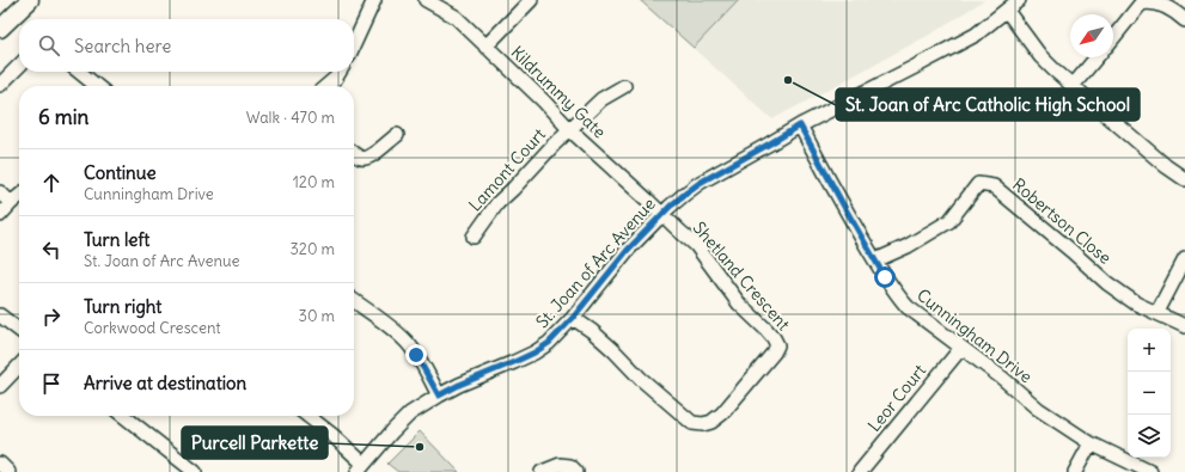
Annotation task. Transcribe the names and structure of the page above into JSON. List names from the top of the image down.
{
  "streets": {
    "street": [
      "Kildrummy Gate",
      "Lamont Court",
      "Robertson Close",
      "St. Joan of Arc Avenue",
      "Shetland Crescent",
      "Cunningham Drive",
      "Leor Court"
    ]
  },
  "crossings": [
    ["Kildrummy Gate", "Lamont Court"],
    ["Kildrummy Gate", "St. Joan of Arc Avenue"],
    ["Kildrummy Gate", "Shetland Crescent"],
    ["Robertson Close", "Cunningham Drive"],
    ["St. Joan of Arc Avenue", "Shetland Crescent"],
    ["St. Joan of Arc Avenue", "Cunningham Drive"],
    ["Cunningham Drive", "Leor Court"]
  ],
  "places": ["St. Joan of Arc Catholic High School", "Purcell Parkette"],
  "north": "bottom left",
  "page": {
    "search": "Search here",
    "heading": ["6 min", "Walk · 470 m"],
    "list": [
      ["Continue", "Cunningham Drive", "120 m"],
      ["Turn left", "St. Joan of Arc Avenue", "320 m"],
      ["Turn right", "Corkwood Crescent", "30 m"],
      "Arrive at destination"
    ],
    "map_buttons": ["+", "−"]
  }
}
